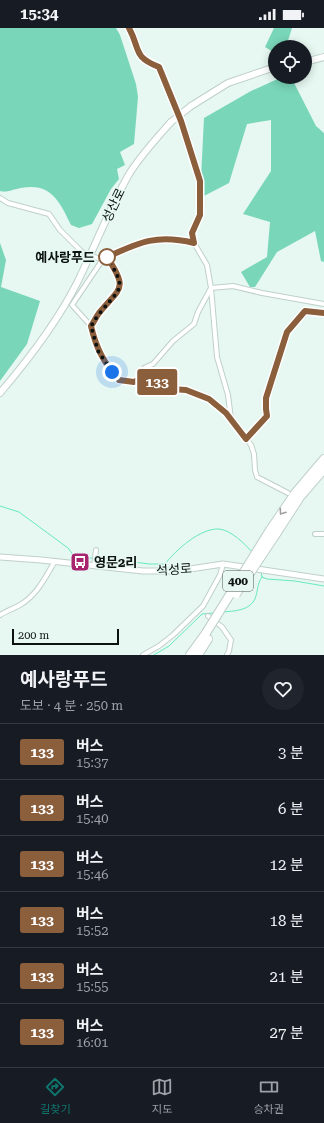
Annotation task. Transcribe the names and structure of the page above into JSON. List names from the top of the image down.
{
  "streets": {
    "highway": ["400"],
    "main road": ["성산로"],
    "street": ["석성로"]
  },
  "places": {
    "other": ["예사랑푸드"],
    "bus stop": ["영문2리"]
  },
  "lines": ["bus line 133"],
  "scale_bar": "200 m",
  "page": {
    "status": "15:34",
    "on_map": "133",
    "scale": "200 m",
    "heading": ["예사랑푸드", "도보 · 4 분 · 250 m"],
    "list": [
      {
        "mark": "133",
        "name": "버스",
        "note": "15:37",
        "value": "3 분"
      },
      {
        "mark": "133",
        "name": "버스",
        "note": "15:40",
        "value": "6 분"
      },
      {
        "mark": "133",
        "name": "버스",
        "note": "15:46",
        "value": "12 분"
      },
      {
        "mark": "133",
        "name": "버스",
        "note": "15:52",
        "value": "18 분"
      },
      {
        "mark": "133",
        "name": "버스",
        "note": "15:55",
        "value": "21 분"
      },
      {
        "mark": "133",
        "name": "버스",
        "note": "16:01",
        "value": "27 분"
      }
    ],
    "tabs": ["길찾기", "지도", "승차권"]
  }
}
